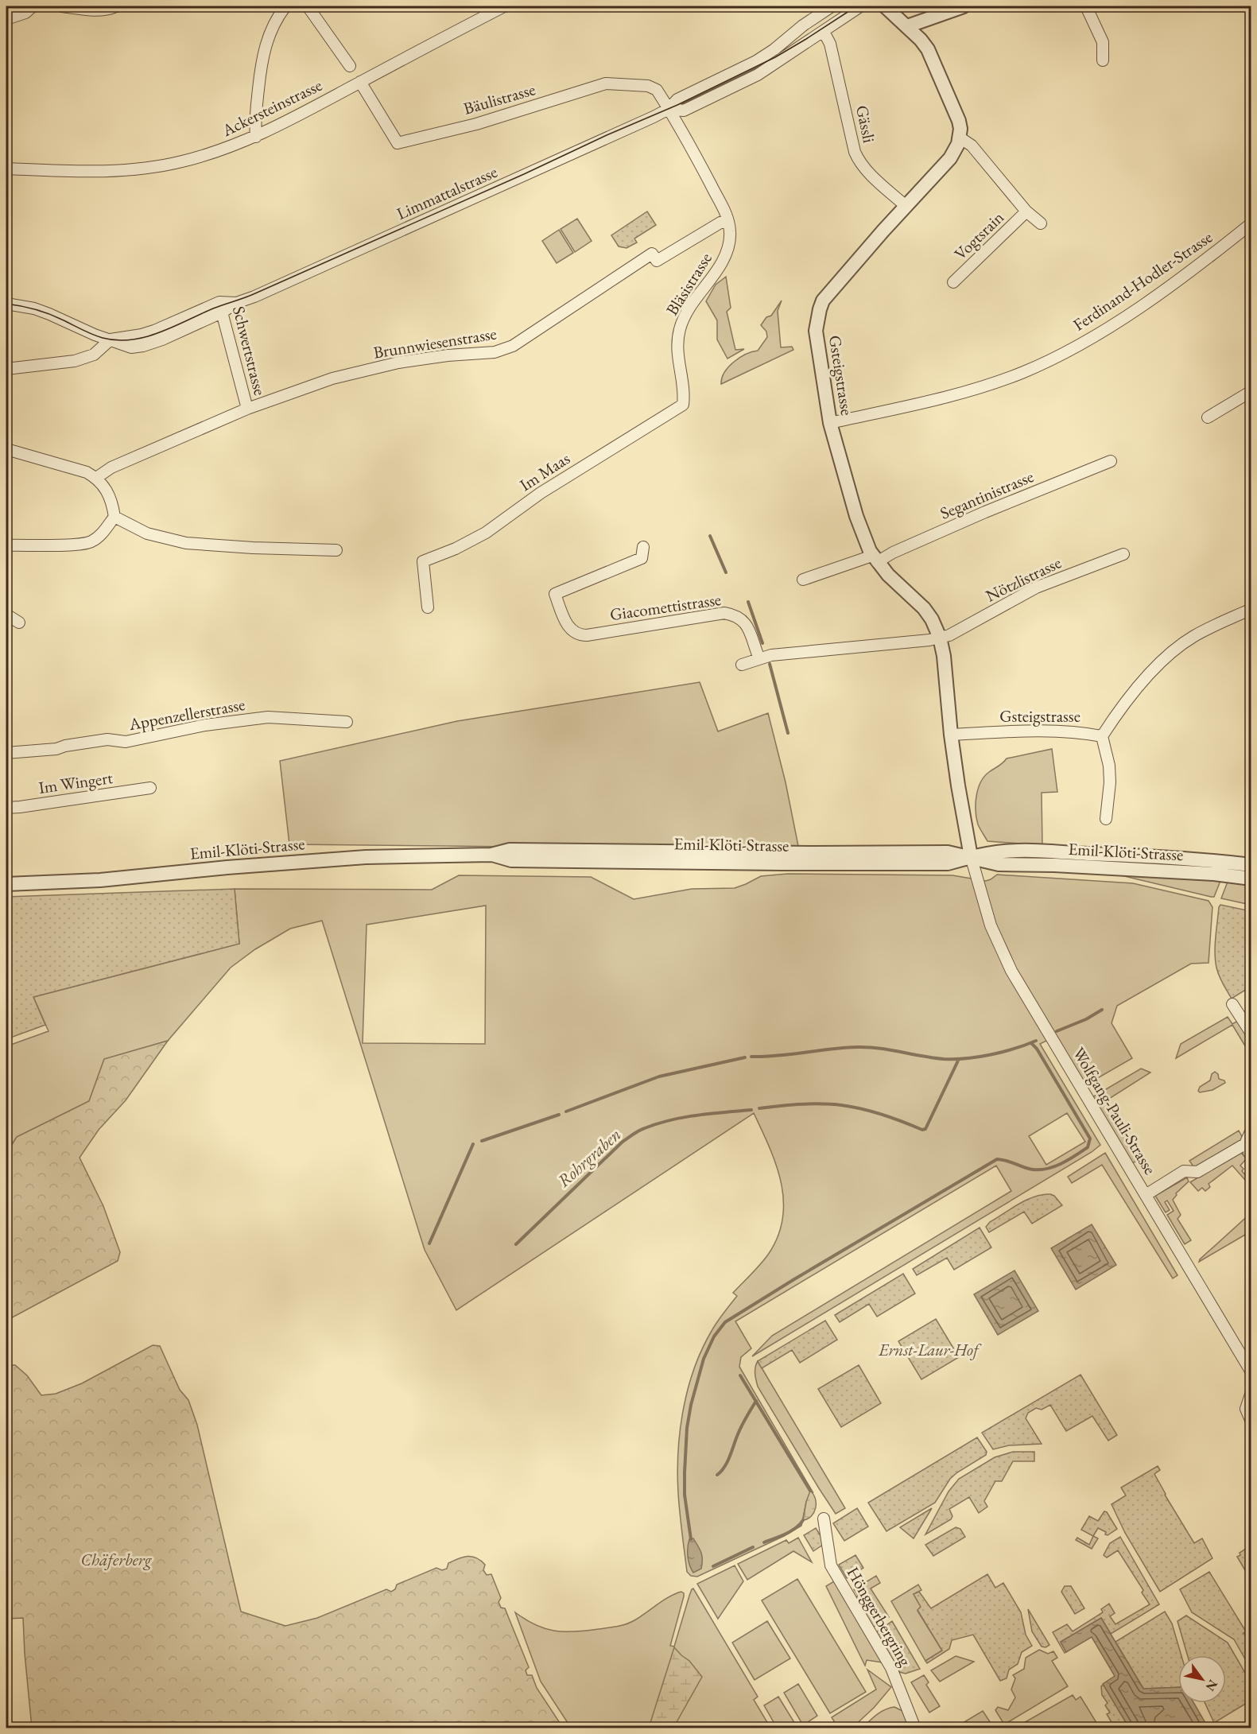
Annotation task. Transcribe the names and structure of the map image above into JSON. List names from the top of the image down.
{
  "streets": {
    "street": [
      "Bäulistrasse",
      "Ackersteinstrasse",
      "Gässli",
      "Limmattalstrasse",
      "Vogtsrain",
      "Ferdinand-Hodler-Strasse",
      "Bläsistrasse",
      "Brunnwiesenstrasse",
      "Schwertstrasse",
      "Gsteigstrasse",
      "Im Maas",
      "Segantinistrasse",
      "Nötzlistrasse",
      "Giacomettistrasse",
      "Appenzellerstrasse",
      "Im Wingert",
      "Emil-Klöti-Strasse",
      "Wolfgang-Pauli-Strasse",
      "Hönggerbergring"
    ]
  },
  "crossings": [
    ["Bäulistrasse", "Ackersteinstrasse"],
    ["Bäulistrasse", "Limmattalstrasse"],
    ["Bäulistrasse", "Bläsistrasse"],
    ["Gässli", "Limmattalstrasse"],
    ["Gässli", "Gsteigstrasse"],
    ["Limmattalstrasse", "Bläsistrasse"],
    ["Limmattalstrasse", "Schwertstrasse"],
    ["Vogtsrain", "Gsteigstrasse"],
    ["Ferdinand-Hodler-Strasse", "Gsteigstrasse"],
    ["Bläsistrasse", "Brunnwiesenstrasse"],
    ["Bläsistrasse", "Im Maas"],
    ["Brunnwiesenstrasse", "Schwertstrasse"],
    ["Gsteigstrasse", "Segantinistrasse"],
    ["Gsteigstrasse", "Nötzlistrasse"],
    ["Gsteigstrasse", "Emil-Klöti-Strasse"],
    ["Gsteigstrasse", "Wolfgang-Pauli-Strasse"],
    ["Emil-Klöti-Strasse", "Wolfgang-Pauli-Strasse"]
  ],
  "water": ["Rohrgraben"],
  "parks": ["Ernst-Laur-Hof", "Chäferberg"],
  "north": "bottom right"
}
